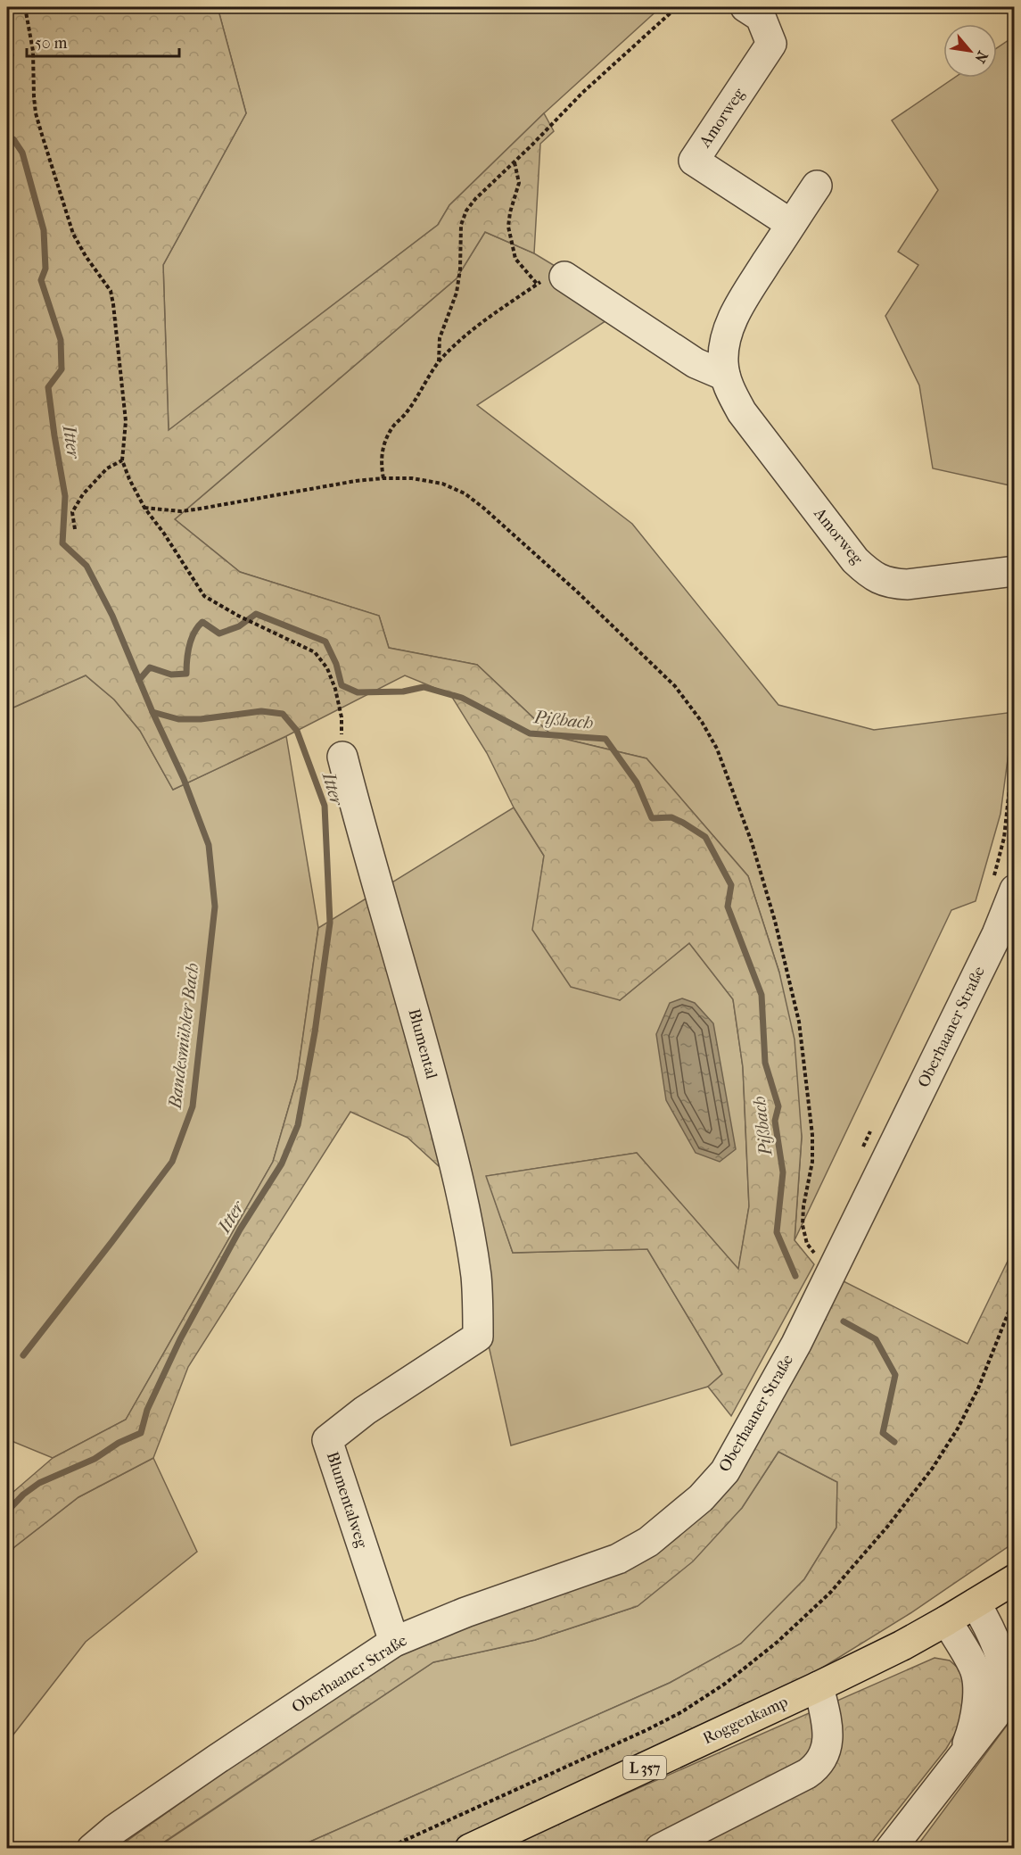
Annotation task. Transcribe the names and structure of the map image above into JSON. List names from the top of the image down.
{
  "streets": {
    "main road": ["Roggenkamp", "L 357"],
    "street": [
      "Amorweg",
      "Oberhaaner Straße",
      "Blumental",
      "Blumentalweg"
    ]
  },
  "crossings": [
    ["Oberhaaner Straße", "Blumentalweg"],
    ["Blumental", "Blumentalweg"]
  ],
  "water": ["Itter", "Pißbach", "Bandesmühler Bach"],
  "scale_bar": "50 m",
  "north": "bottom right"
}
